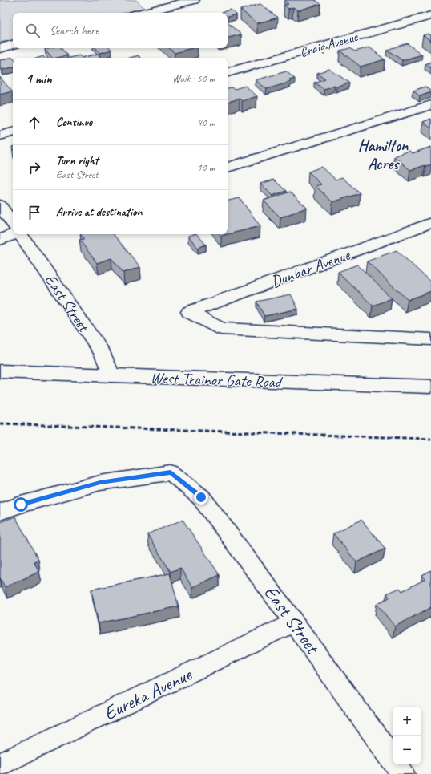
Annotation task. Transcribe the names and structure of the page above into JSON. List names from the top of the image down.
{
  "streets": {
    "street": [
      "Craig Avenue",
      "Dunbar Avenue",
      "East Street",
      "West Trainor Gate Road",
      "Eureka Avenue"
    ]
  },
  "crossings": [
    ["East Street", "West Trainor Gate Road"],
    ["East Street", "Eureka Avenue"]
  ],
  "districts": ["Hamilton Acres"],
  "page": {
    "search": "Search here",
    "heading": ["1 min", "Walk · 50 m"],
    "list": [
      ["Continue", "40 m"],
      ["Turn right", "East Street", "10 m"],
      "Arrive at destination"
    ],
    "map_buttons": ["+", "−"]
  }
}
